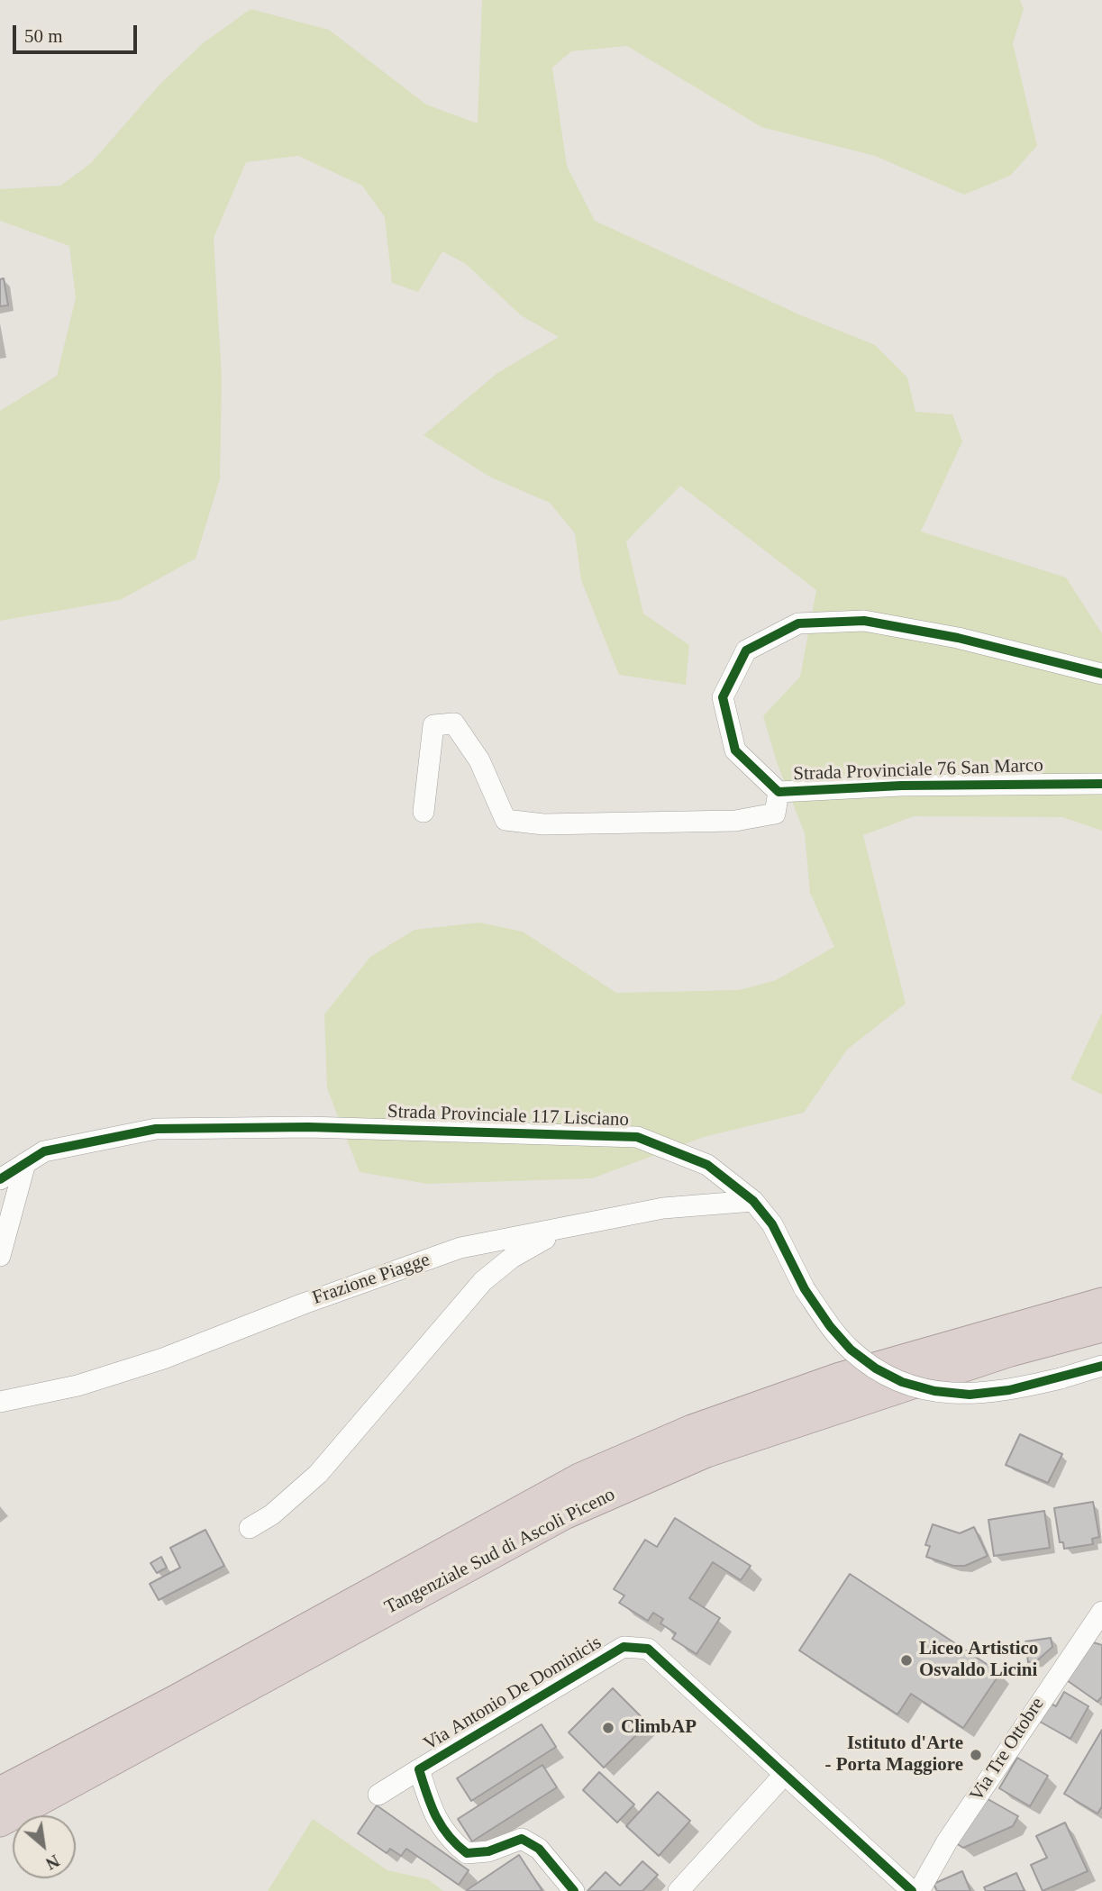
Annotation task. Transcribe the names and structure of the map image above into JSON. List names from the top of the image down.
{
  "streets": {
    "highway": ["Tangenziale Sud di Ascoli Piceno"],
    "street": [
      "Strada Provinciale 76 San Marco",
      "Strada Provinciale 117 Lisciano",
      "Frazione Piagge",
      "Via Antonio De Dominicis",
      "Via Tre Ottobre"
    ]
  },
  "crossings": [
    ["Strada Provinciale 117 Lisciano", "Frazione Piagge"]
  ],
  "places": ["Liceo Artistico Osvaldo Licini", "ClimbAP", "Istituto d'Arte - Porta Maggiore"],
  "scale_bar": "50 m",
  "north": "bottom right"
}
